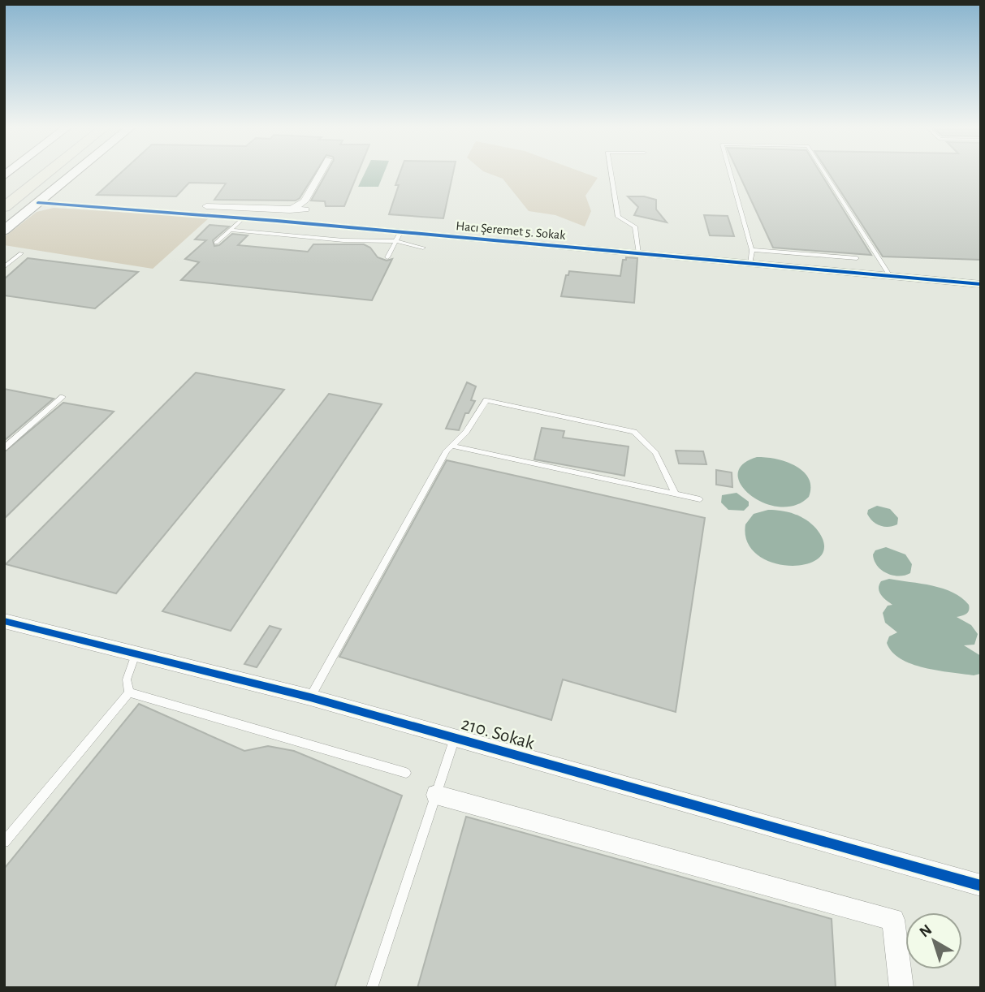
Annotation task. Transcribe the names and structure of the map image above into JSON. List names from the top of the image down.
{
  "streets": {
    "street": ["Hacı Şeremet 5. Sokak", "210. Sokak"]
  },
  "north": "top left"
}
